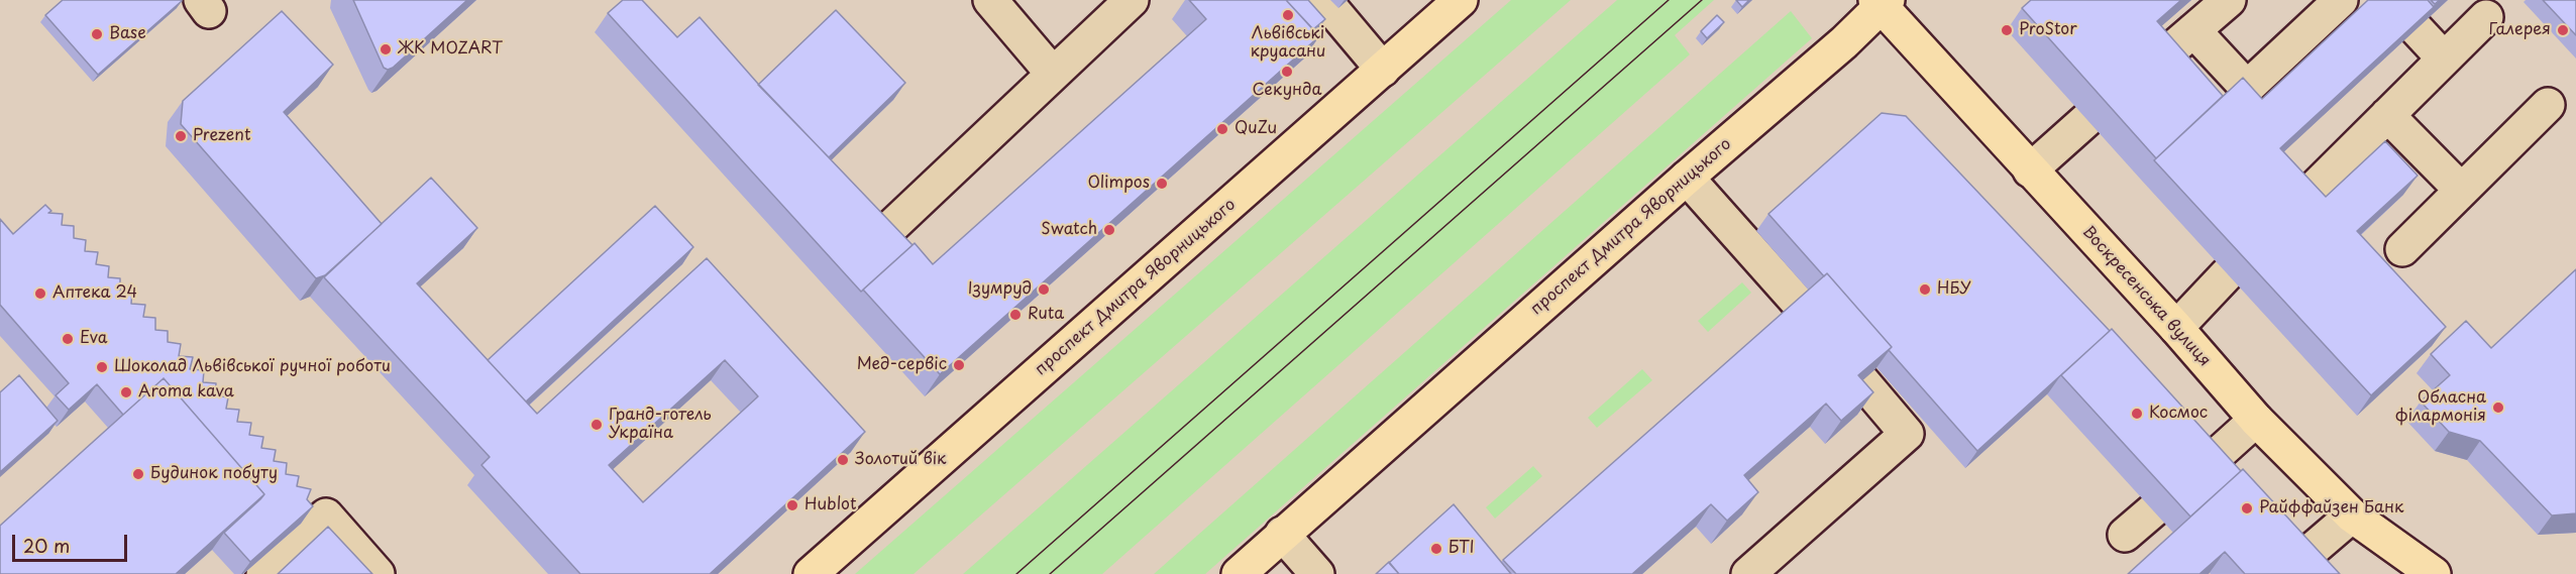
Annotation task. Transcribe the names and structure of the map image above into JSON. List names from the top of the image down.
{
  "streets": {
    "main road": ["проспект Дмитра Яворницького", "Воскресенська вулиця"]
  },
  "crossings": [
    ["проспект Дмитра Яворницького", "Воскресенська вулиця"]
  ],
  "places": [
    "Львівські круасани",
    "ProStor",
    "Галерея",
    "Base",
    "ЖК MOZART",
    "Секунда",
    "QuZu",
    "Prezent",
    "Olimpos",
    "Swatch",
    "Ізумруд",
    "НБУ",
    "Аптека 24",
    "Ruta",
    "Eva",
    "Мед-сервіс",
    "Шоколад Львівської ручної роботи",
    "Aroma kava",
    "Обласна філармонія",
    "Космос",
    "Гранд-готель Україна",
    "Золотий вік",
    "Будинок побуту",
    "Hublot",
    "Райффайзен Банк",
    "БТІ"
  ],
  "scale_bar": "20 m"
}
